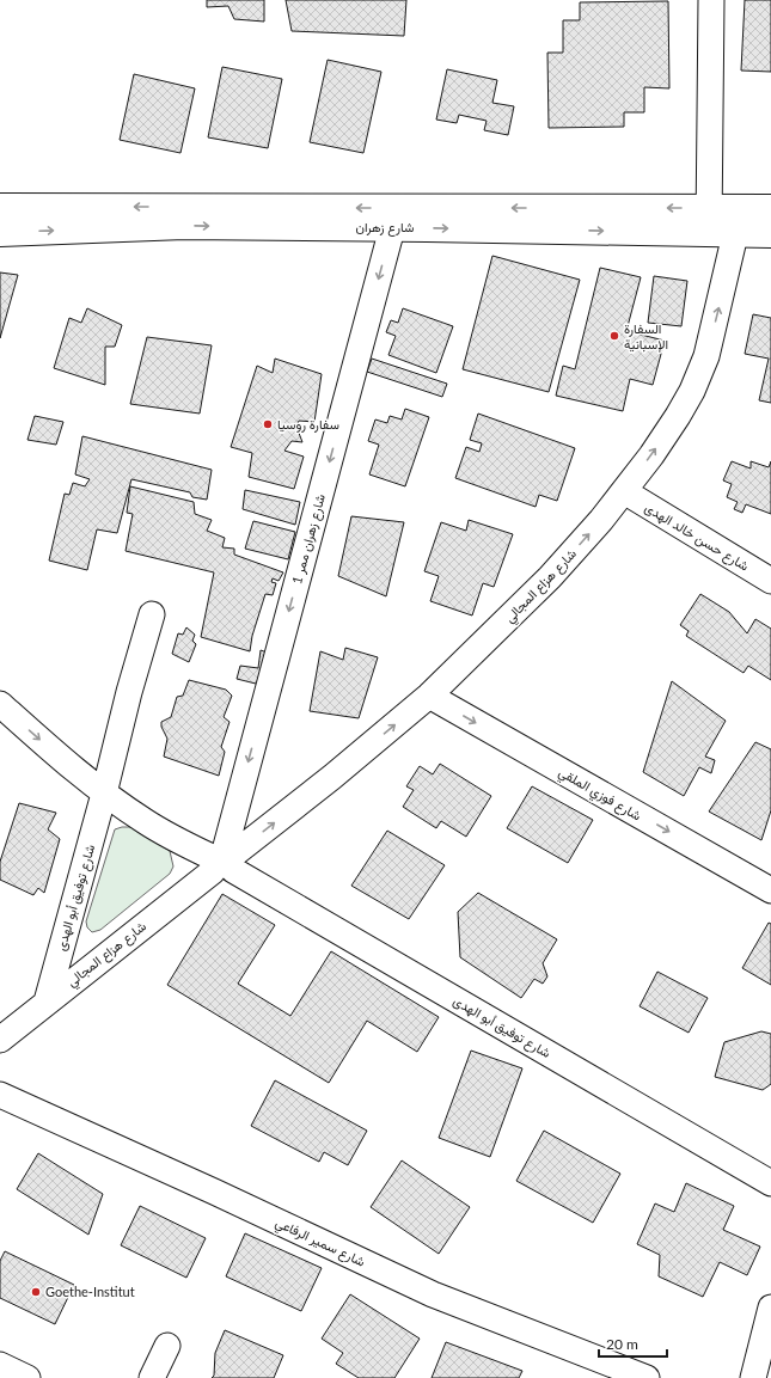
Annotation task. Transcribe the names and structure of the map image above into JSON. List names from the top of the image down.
{
  "streets": {
    "main road": ["شارع زهران"],
    "street": [
      "شارع حسن خالد الهدى",
      "شارع زهران ممر 1",
      "شارع هزاع المجالي",
      "شارع فوزي الملقي",
      "شارع توفيق أبو الهدى",
      "شارع سمير الرفاعي"
    ]
  },
  "crossings": [
    ["شارع زهران", "شارع زهران ممر 1"],
    ["شارع زهران", "شارع هزاع المجالي"],
    ["شارع حسن خالد الهدى", "شارع هزاع المجالي"],
    ["شارع زهران ممر 1", "شارع هزاع المجالي"],
    ["شارع زهران ممر 1", "شارع توفيق أبو الهدى"],
    ["شارع هزاع المجالي", "شارع فوزي الملقي"],
    ["شارع هزاع المجالي", "شارع توفيق أبو الهدى"]
  ],
  "one_way": ["شارع زهران ممر 1", "شارع هزاع المجالي", "شارع فوزي الملقي"],
  "places": ["السفارة الإسبانية", "سفارة روسيا", "Goethe-Institut"],
  "scale_bar": "20 m"
}
